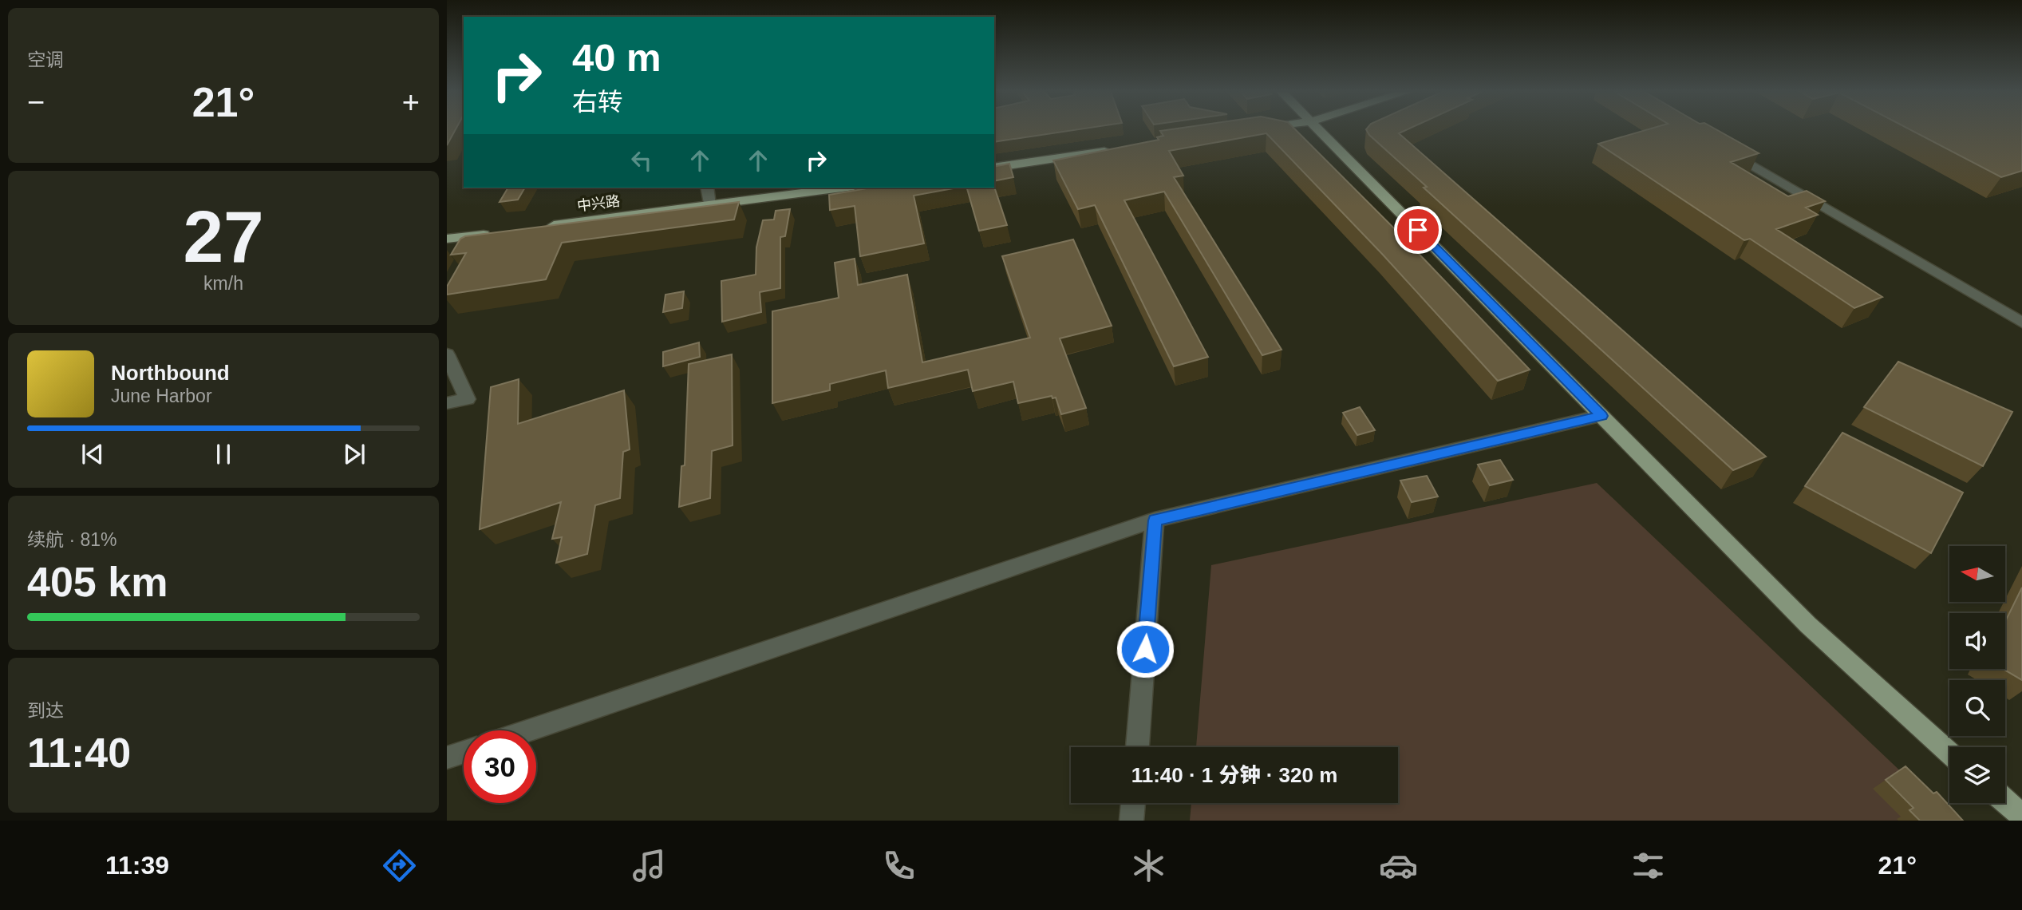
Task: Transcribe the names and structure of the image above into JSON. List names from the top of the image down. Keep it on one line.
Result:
{"streets":{"main road":["中兴路"]},"north":"left","page":{"tile":["空调",["27","km/h"],["续航 · 81%","405 km"],["到达","11:40"]],"turn":["40 m","右转"],"heat":["−","21°","+"],"song":["Northbound","June Harbor"],"limit":"30","trip":"11:40 · 1 分钟 · 320 m","tabs":["11:39","21°"]}}
